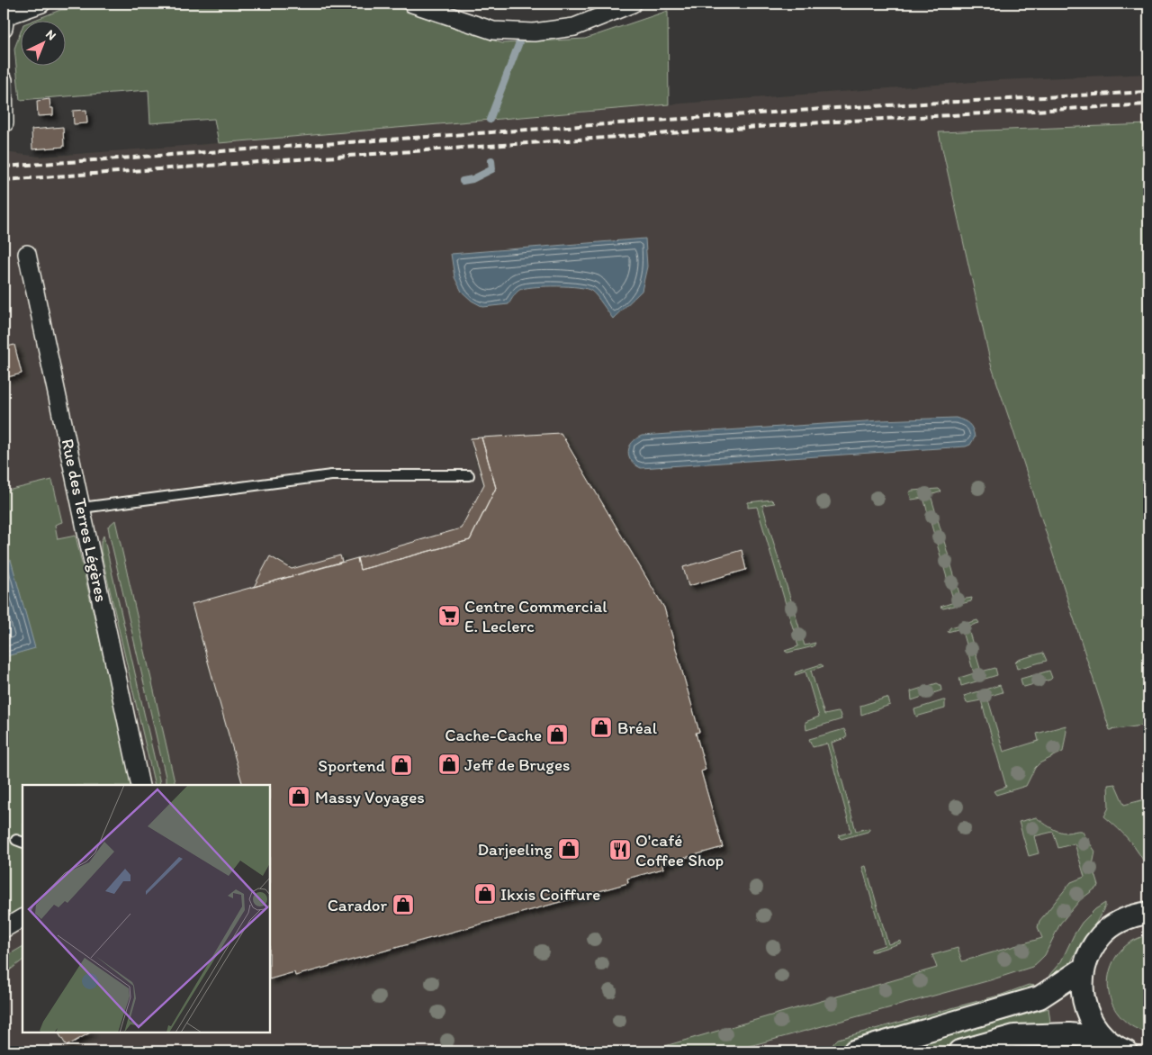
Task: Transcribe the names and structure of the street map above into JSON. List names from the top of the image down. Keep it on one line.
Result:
{"streets":{"street":["Rue des Terres Légères"]},"places":{"supermarket":["Centre Commercial E. Leclerc"],"shop":["Bréal","Cache-Cache","Jeff de Bruges","Sportend","Massy Voyages","Darjeeling","Ikxis Coiffure","Carador"],"restaurant":["O'café Coffee Shop"]},"north":"top right"}
